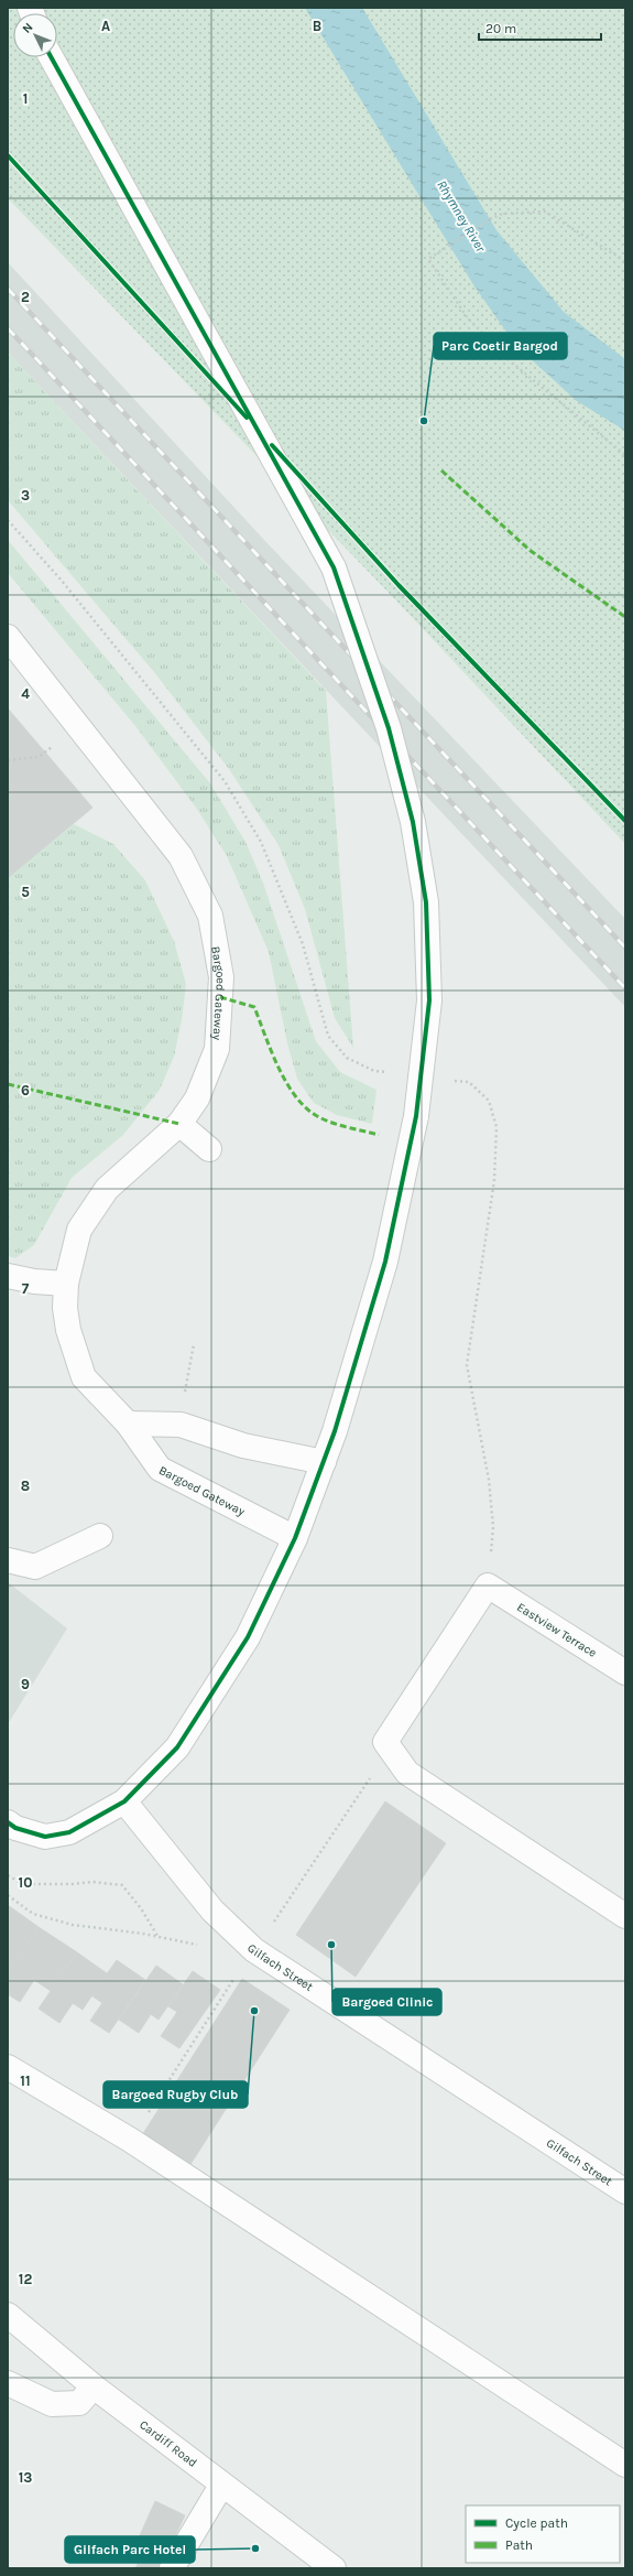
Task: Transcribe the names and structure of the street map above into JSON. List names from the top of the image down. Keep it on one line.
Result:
{"streets":{"street":["Bargoed Gateway","Eastview Terrace","Gilfach Street","Cardiff Road"]},"water":["Rhymney River"],"places":["Parc Coetir Bargod","Bargoed Clinic","Bargoed Rugby Club","Gilfach Parc Hotel"],"legend":["Cycle path","Path"],"scale_bar":"20 m","north":"top left","grid":{"columns":["A","B"],"rows":["1","2","3","4","5","6","7","8","9","10","11","12","13"]}}
